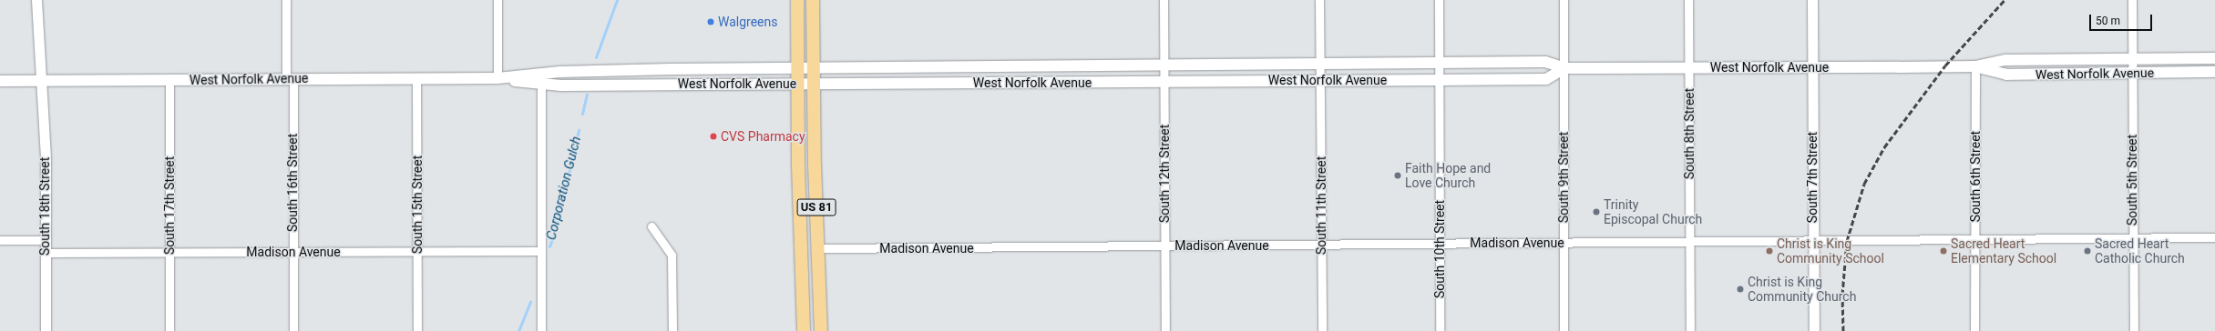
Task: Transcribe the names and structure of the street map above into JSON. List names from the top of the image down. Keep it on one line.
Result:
{"streets":{"highway":["US 81"],"main road":["West Norfolk Avenue"],"street":["South 8th Street","South 12th Street","South 6th Street","South 9th Street","South 7th Street","South 5th Street","South 16th Street","South 15th Street","South 17th Street","South 11th Street","South 18th Street","Madison Avenue","South 10th Street"]},"crossings":[["West Norfolk Avenue","South 8th Street"],["West Norfolk Avenue","South 12th Street"],["West Norfolk Avenue","South 6th Street"],["West Norfolk Avenue","South 9th Street"],["West Norfolk Avenue","South 7th Street"],["West Norfolk Avenue","South 5th Street"],["West Norfolk Avenue","South 16th Street"],["West Norfolk Avenue","South 15th Street"],["West Norfolk Avenue","South 17th Street"],["West Norfolk Avenue","South 11th Street"],["West Norfolk Avenue","South 18th Street"],["West Norfolk Avenue","US 81"],["West Norfolk Avenue","South 10th Street"],["South 8th Street","Madison Avenue"],["South 12th Street","Madison Avenue"],["South 6th Street","Madison Avenue"],["South 9th Street","Madison Avenue"],["South 7th Street","Madison Avenue"],["South 5th Street","Madison Avenue"],["South 16th Street","Madison Avenue"],["South 15th Street","Madison Avenue"],["South 17th Street","Madison Avenue"],["South 11th Street","Madison Avenue"],["South 18th Street","Madison Avenue"],["US 81","Madison Avenue"],["Madison Avenue","South 10th Street"]],"water":["Corporation Gulch"],"places":["Walgreens","CVS Pharmacy","Faith Hope and Love Church","Trinity Episcopal Church","Christ is King Community School","Sacred Heart Elementary School","Sacred Heart Catholic Church","Christ is King Community Church"],"scale_bar":"50 m"}
